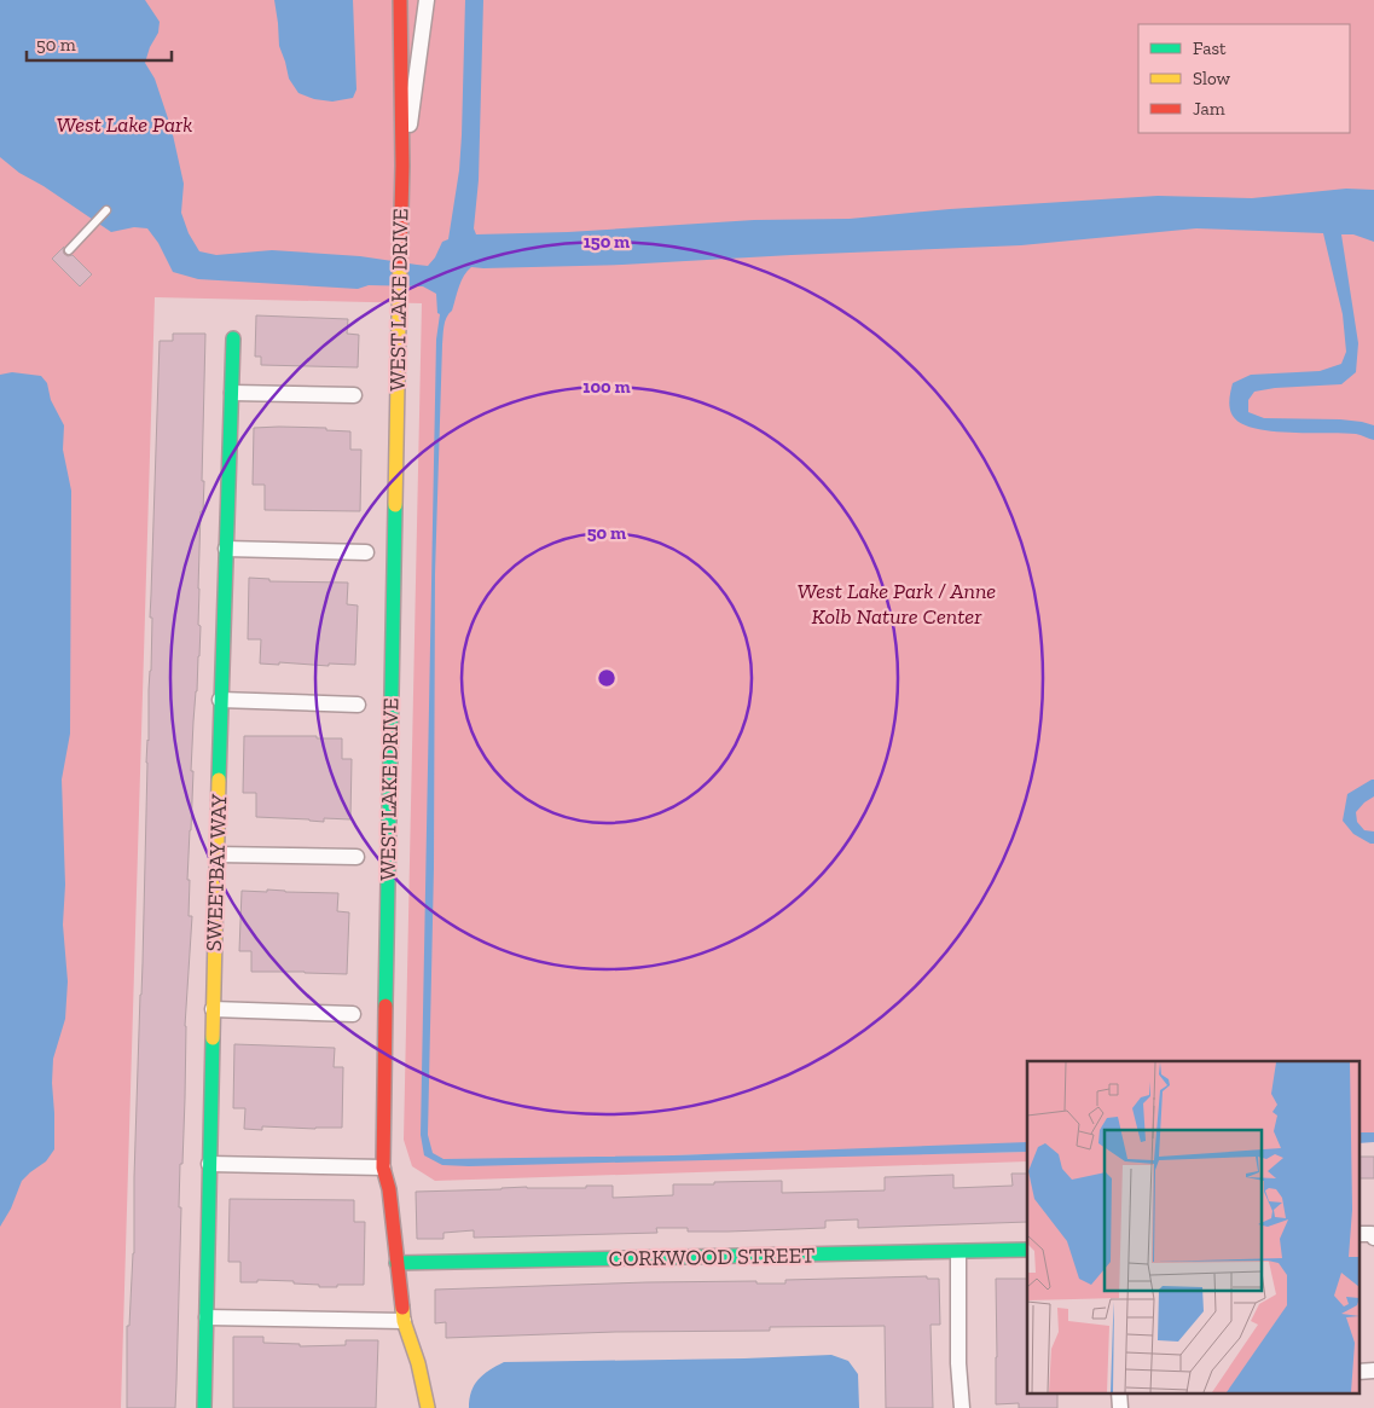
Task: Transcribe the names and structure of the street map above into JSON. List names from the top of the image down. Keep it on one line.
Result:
{"streets":{"street":["WEST LAKE DRIVE","SWEETBAY WAY","CORKWOOD STREET"]},"crossings":[["WEST LAKE DRIVE","CORKWOOD STREET"]],"parks":["West Lake Park","West Lake Park / Anne Kolb Nature Center"],"legend":["Fast","Slow","Jam"],"scale_bar":"50 m","rings":["150 m","100 m","50 m"]}
